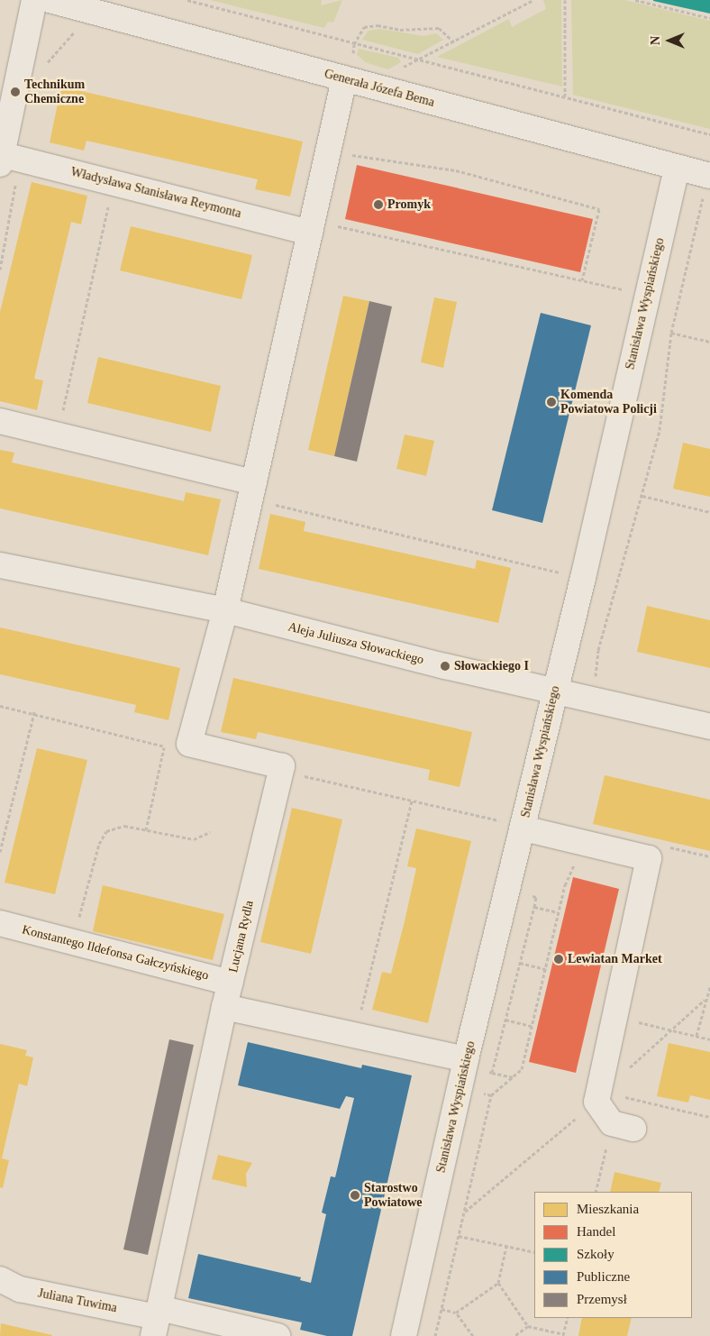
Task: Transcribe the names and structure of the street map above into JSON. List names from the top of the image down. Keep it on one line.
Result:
{"streets":{"street":["Generała Józefa Bema","Władysława Stanisława Reymonta","Stanisława Wyspiańskiego","Aleja Juliusza Słowackiego","Lucjana Rydla","Konstantego Ildefonsa Gałczyńskiego","Juliana Tuwima"]},"crossings":[["Generała Józefa Bema","Stanisława Wyspiańskiego"],["Stanisława Wyspiańskiego","Aleja Juliusza Słowackiego"],["Lucjana Rydla","Konstantego Ildefonsa Gałczyńskiego"],["Lucjana Rydla","Juliana Tuwima"]],"places":["Technikum Chemiczne","Promyk","Komenda Powiatowa Policji","Słowackiego I","Lewiatan Market","Starostwo Powiatowe"],"legend":["Mieszkania","Handel","Szkoły","Publiczne","Przemysł"],"north":"left"}
